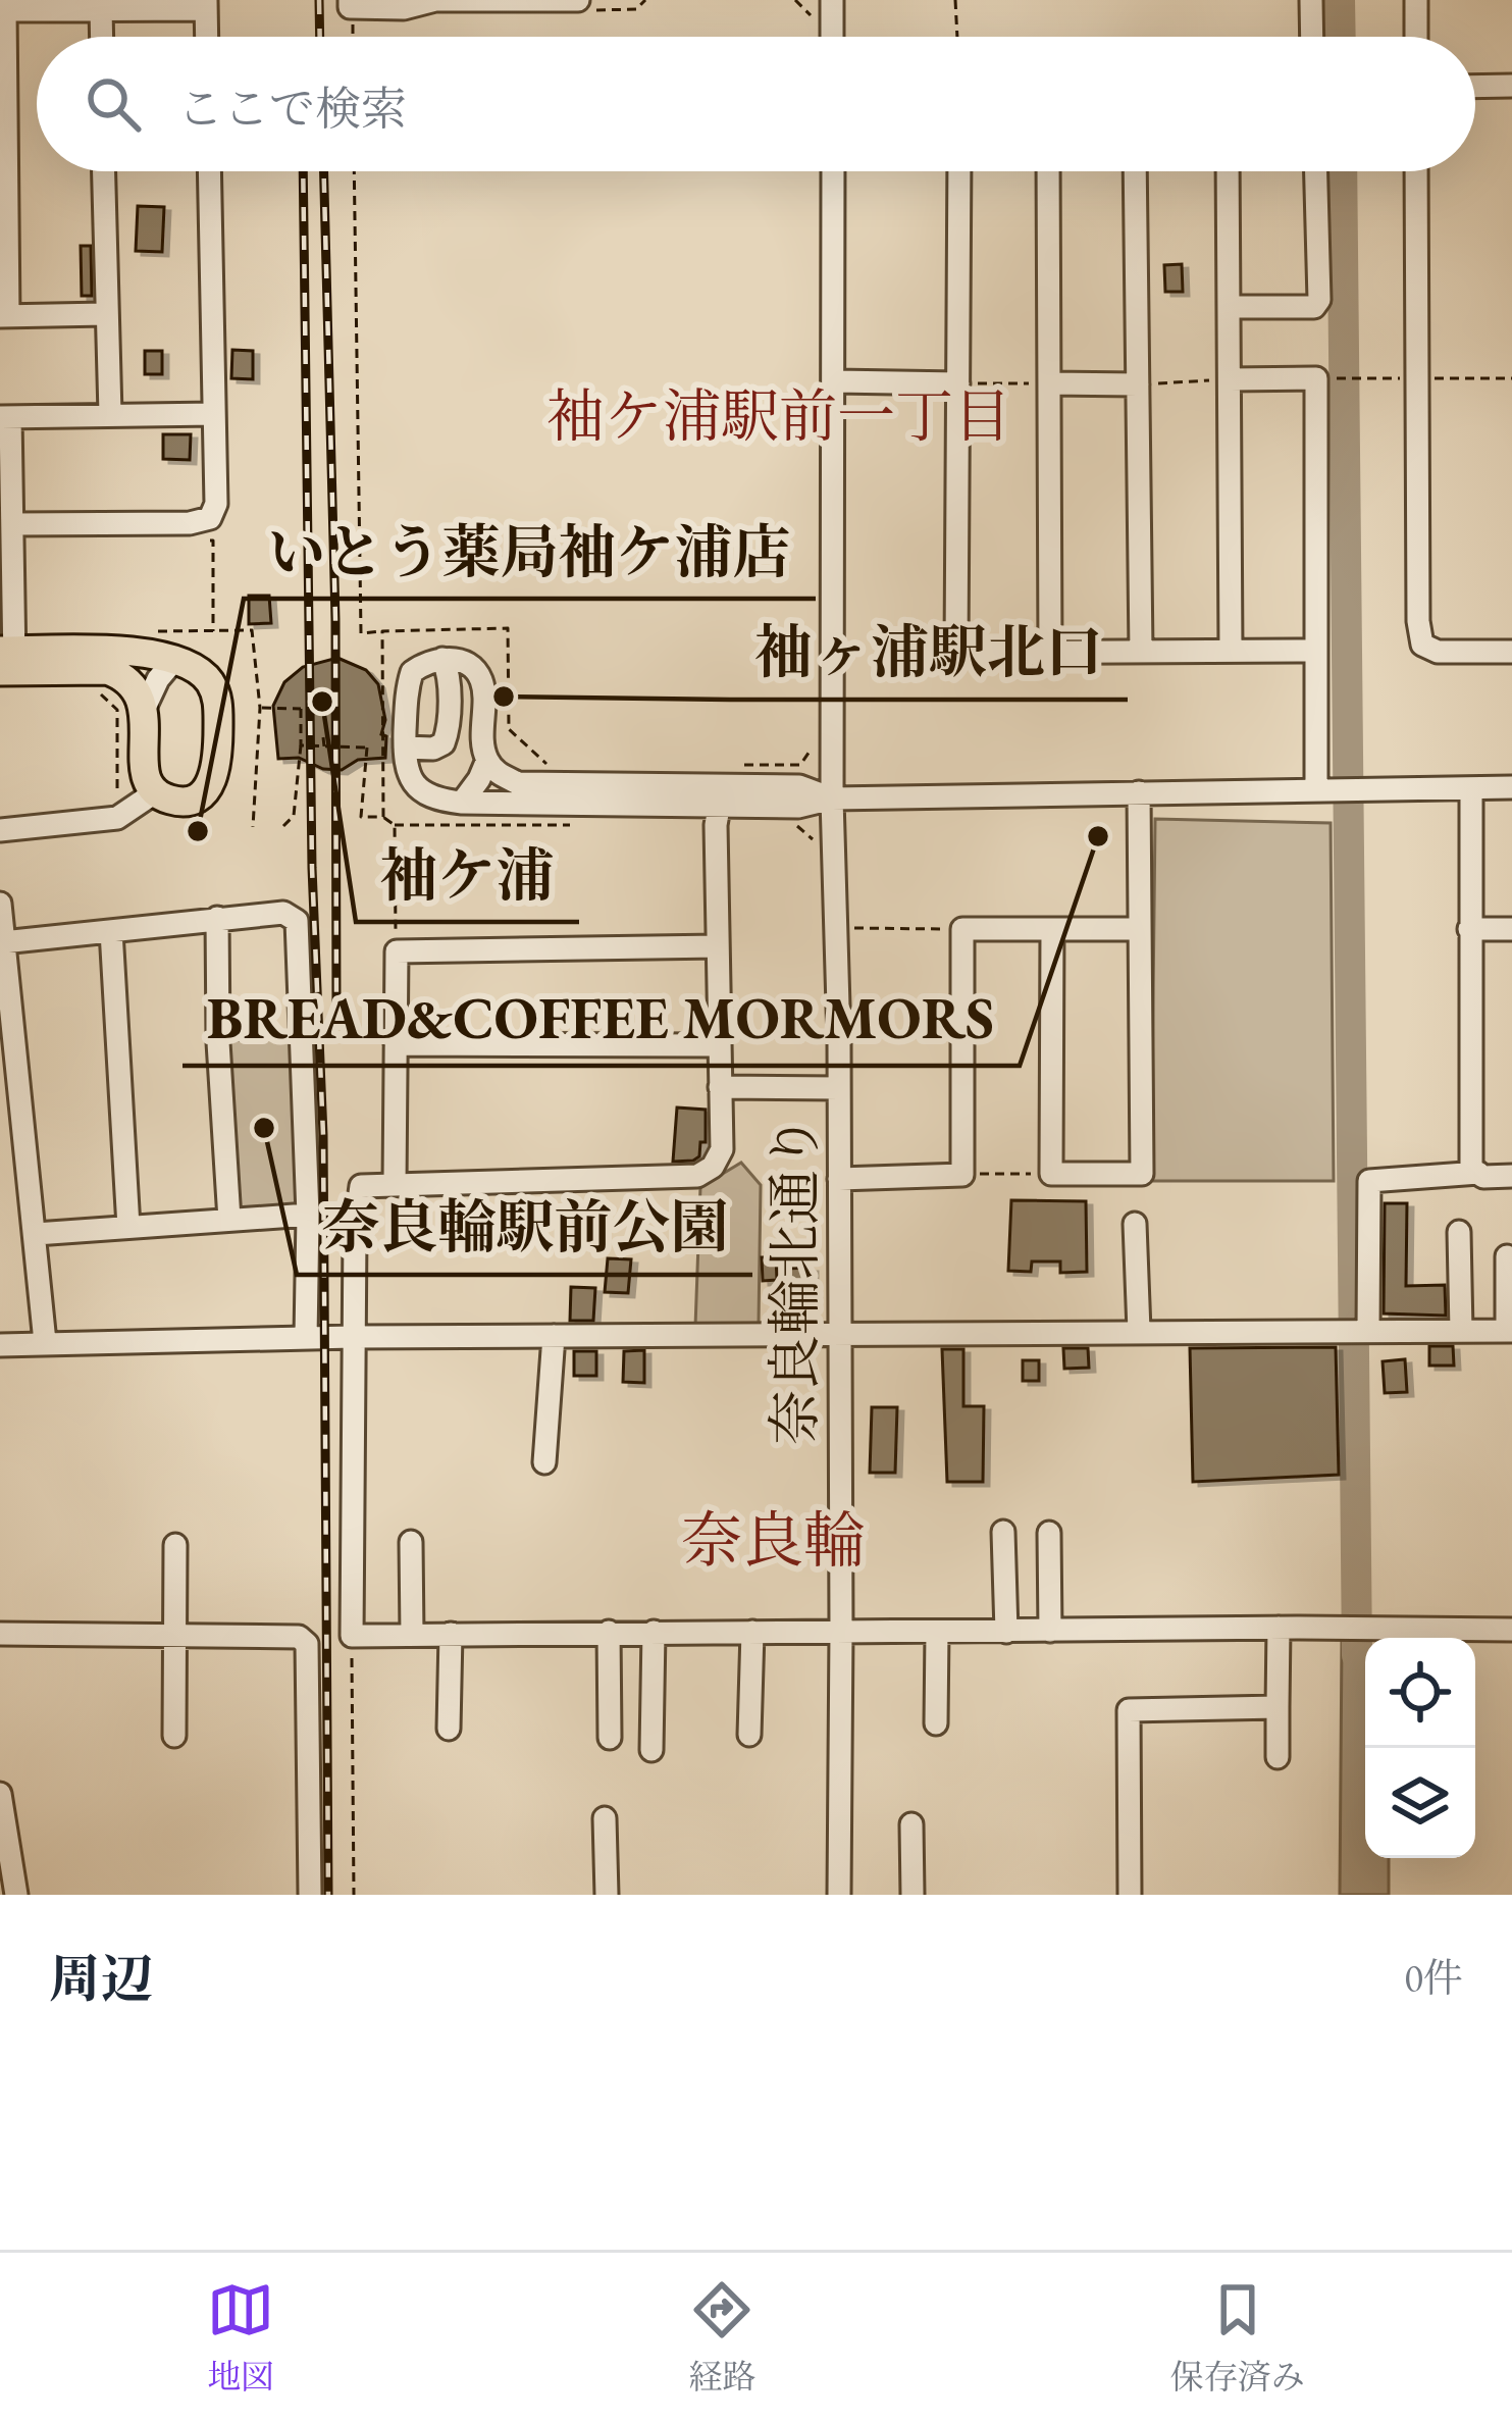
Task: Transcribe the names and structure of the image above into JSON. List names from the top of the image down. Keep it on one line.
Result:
{"streets":{"street":["奈良輪北通り"]},"districts":["袖ケ浦駅前一丁目","奈良輪"],"places":["袖ヶ浦駅北口","袖ケ浦","いとう薬局袖ケ浦店","BREAD&COFFEE MORMORS","奈良輪駅前公園"],"page":{"search":"ここで検索","heading":["周辺","0件"],"nav":["地図","経路","保存済み"]}}
